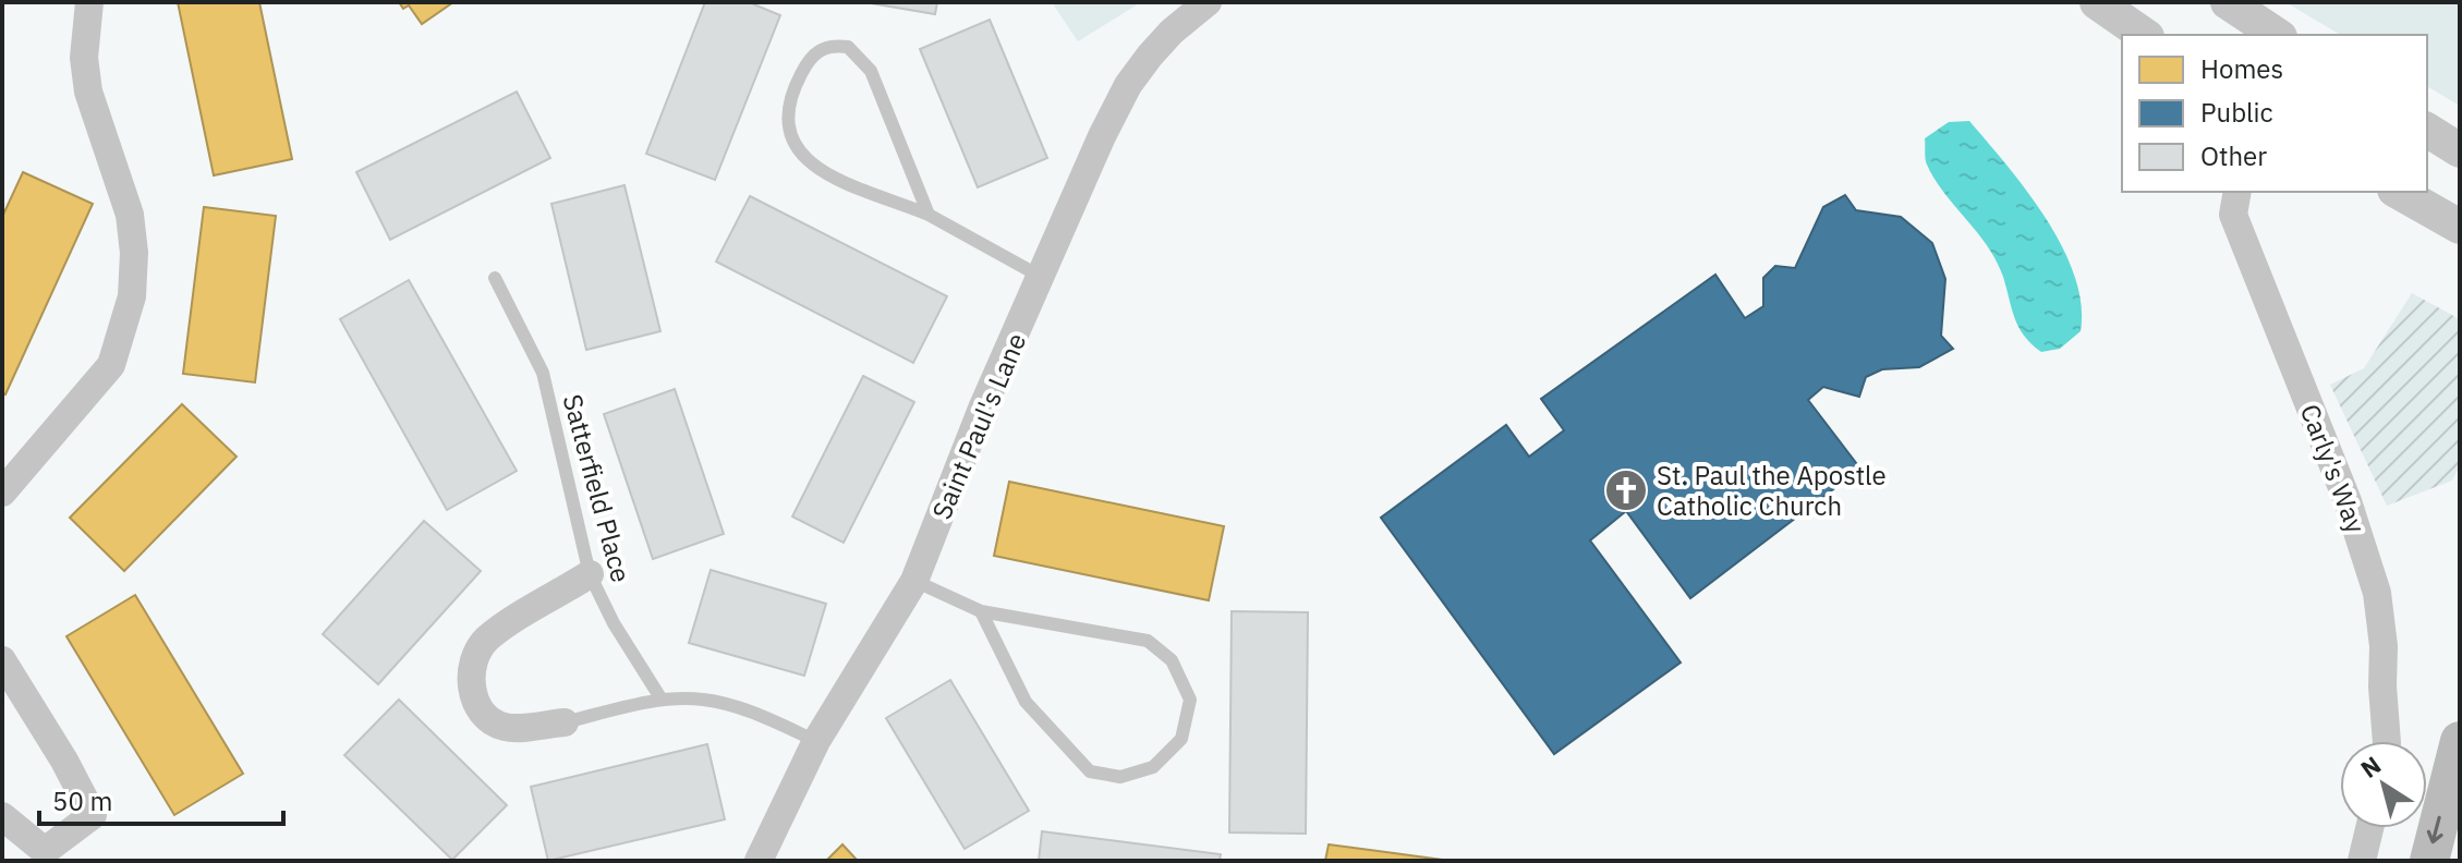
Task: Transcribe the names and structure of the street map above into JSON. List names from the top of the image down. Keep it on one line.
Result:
{"streets":{"street":["Saint Paul's Lane","Carly's Way"],"lane":["Satterfield Place"]},"places":{"church":["St. Paul the Apostle Catholic Church"]},"legend":["Homes","Public","Other"],"scale_bar":"50 m","north":"top left"}
